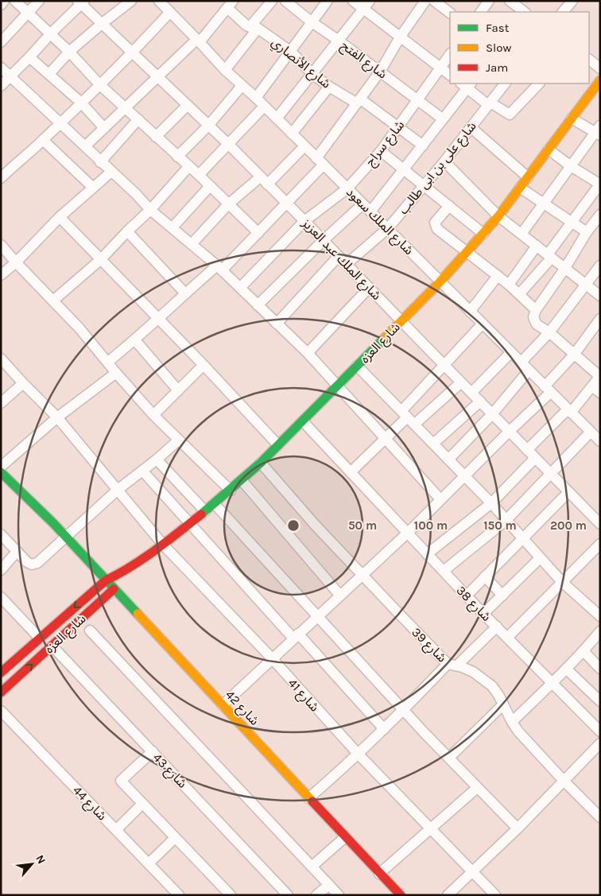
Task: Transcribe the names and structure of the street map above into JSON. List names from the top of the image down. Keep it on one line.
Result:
{"streets":{"street":["شارع الفتح","شارع الأنصاري","شارع سراج","شارع على بن ابى طالب","شارع الملك سعود","شارع الملك عبد العزيز","شارع العزه","شارع 38","شارع 39","شارع 41","شارع 42","شارع 43","شارع 44"]},"crossings":[["شارع الفتح","شارع سراج"],["شارع الأنصاري","شارع سراج"],["شارع سراج","شارع الملك سعود"],["شارع سراج","شارع الملك عبد العزيز"],["شارع على بن ابى طالب","شارع الملك سعود"],["شارع على بن ابى طالب","شارع الملك عبد العزيز"],["شارع الملك سعود","شارع العزه"],["شارع الملك عبد العزيز","شارع العزه"],["شارع العزه","شارع 38"],["شارع العزه","شارع 39"],["شارع العزه","شارع 41"],["شارع العزه","شارع 42"],["شارع العزه","شارع 43"]],"legend":["Fast","Slow","Jam"],"north":"top right","rings":["50 m","100 m","150 m","200 m"]}
